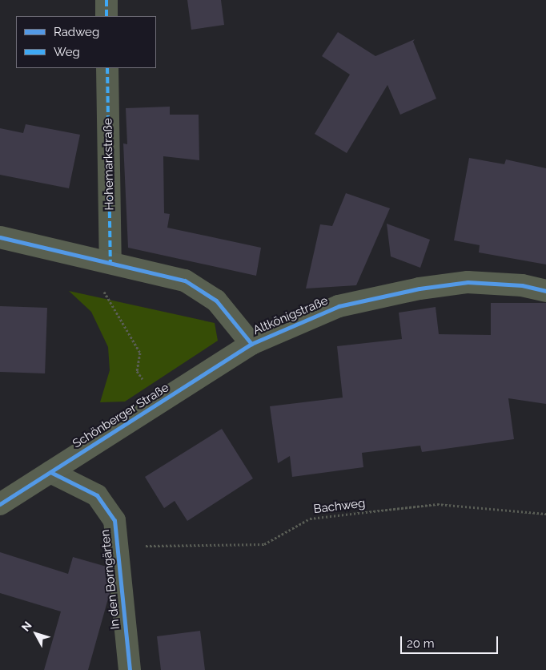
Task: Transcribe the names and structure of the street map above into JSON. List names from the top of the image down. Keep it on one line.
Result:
{"streets":{"street":["Hohemarkstraße","Altkönigstraße","Schönberger Straße","In den Borngärten"],"path":["Bachweg"]},"crossings":[["Hohemarkstraße","Altkönigstraße"],["Altkönigstraße","Schönberger Straße"],["Schönberger Straße","In den Borngärten"],["Bachweg","In den Borngärten"]],"legend":["Radweg","Weg"],"scale_bar":"20 m","north":"top left"}
